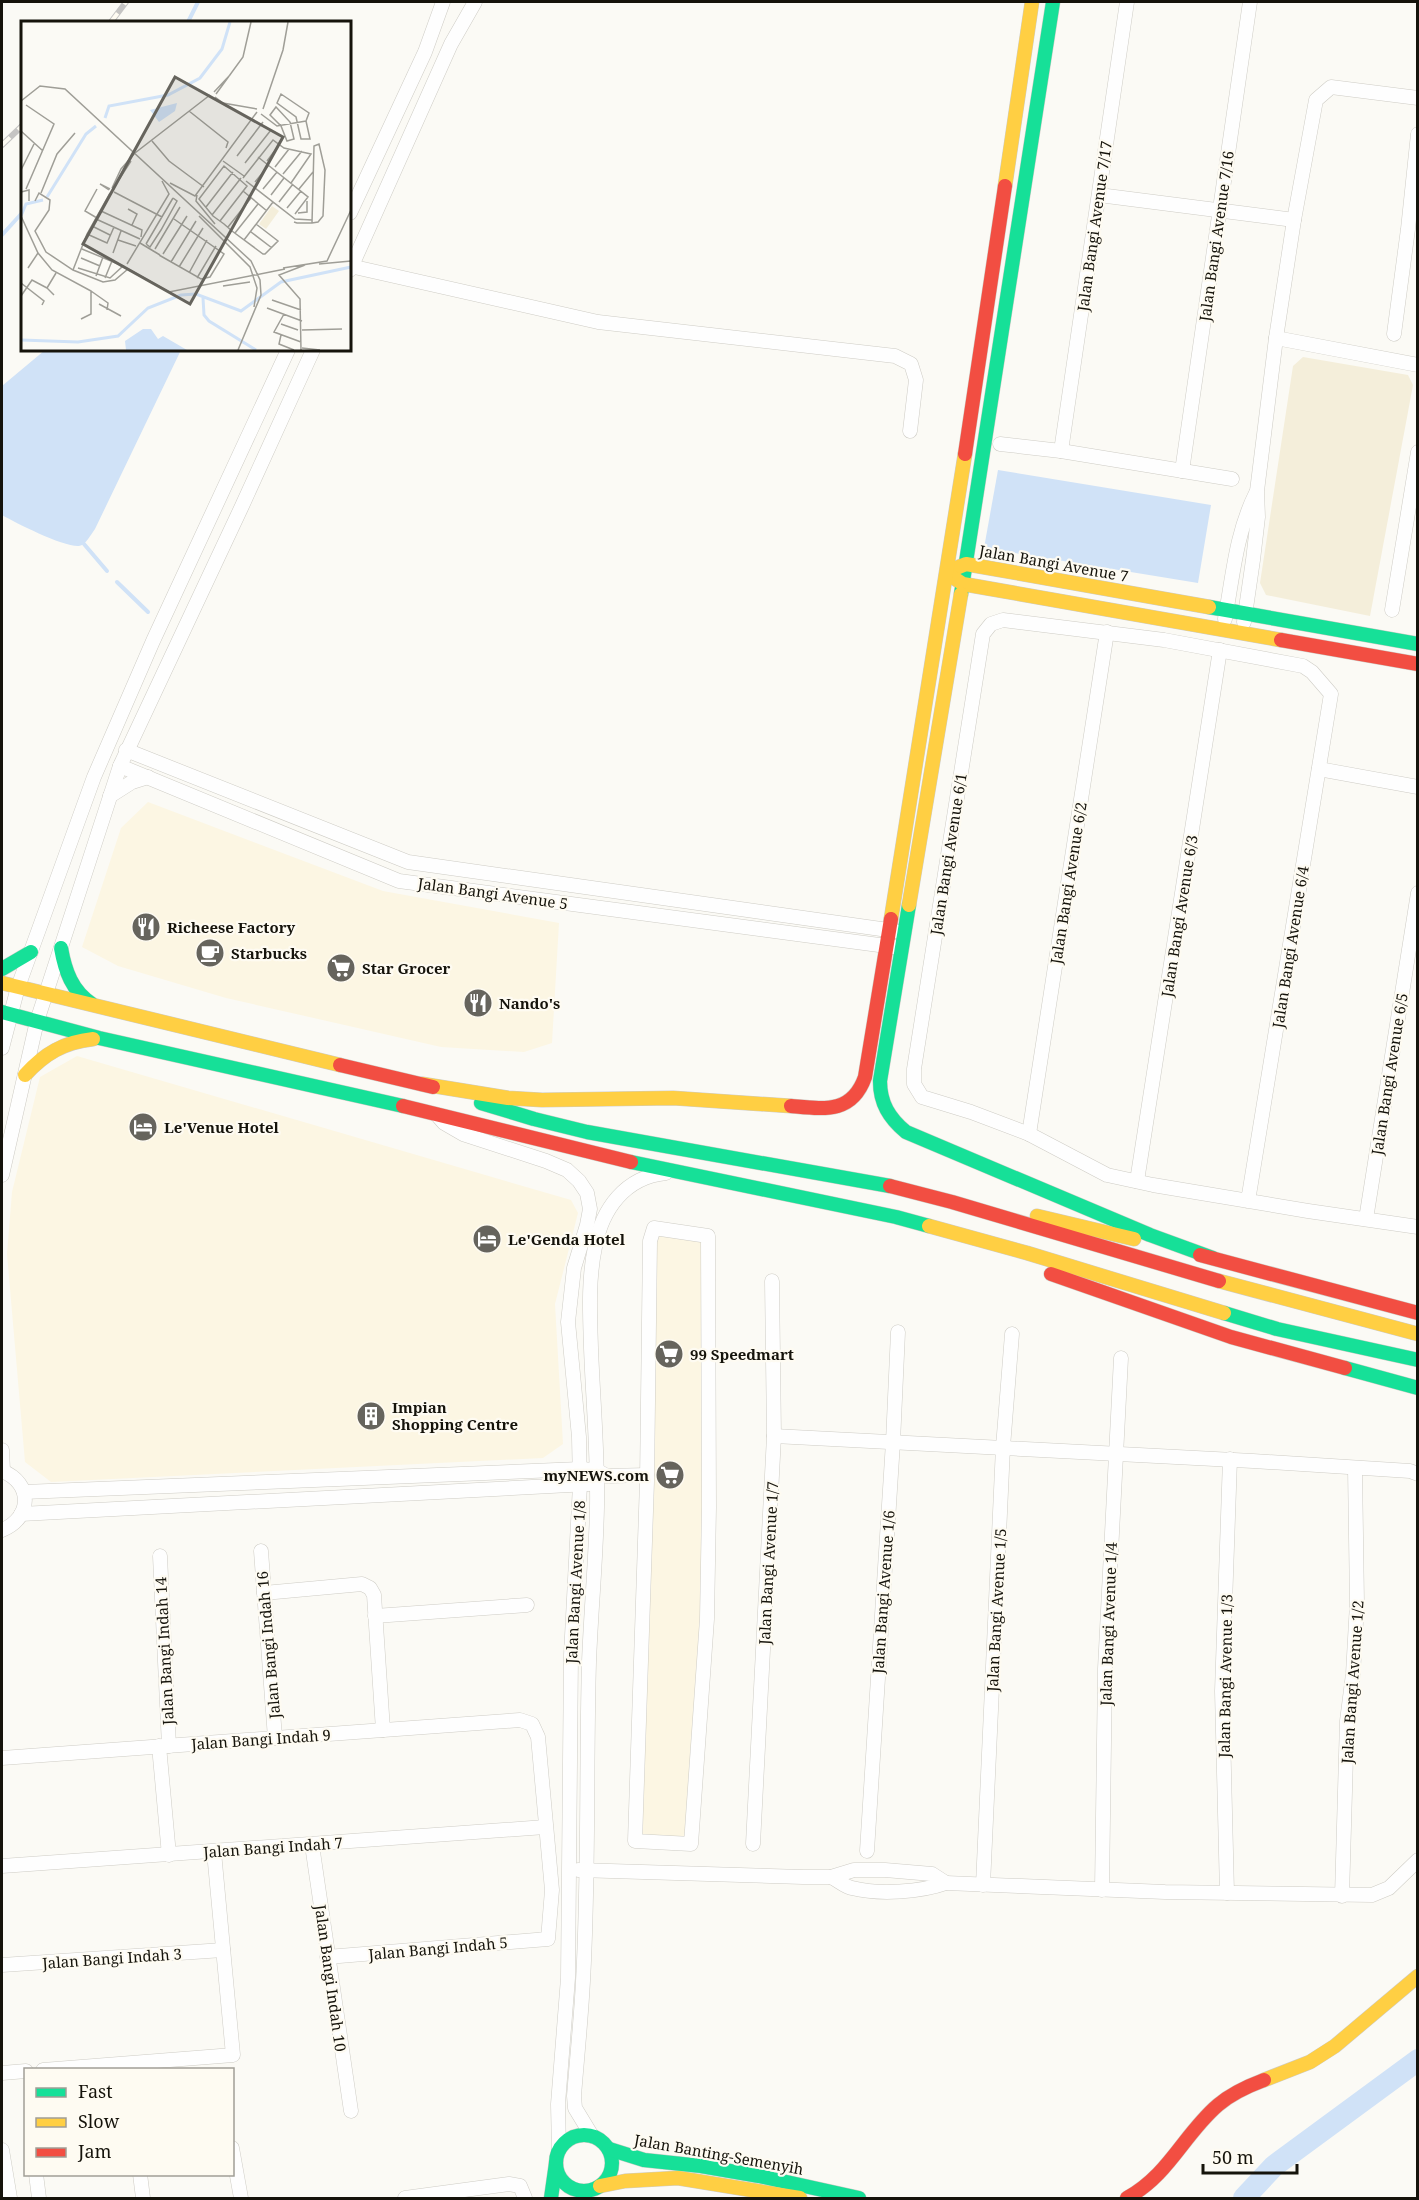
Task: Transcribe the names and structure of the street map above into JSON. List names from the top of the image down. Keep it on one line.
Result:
{"streets":{"main road":["Jalan Bangi Avenue 7","Jalan Banting-Semenyih"],"street":["Jalan Bangi Avenue 7/17","Jalan Bangi Avenue 7/16","Jalan Bangi Avenue 6/1","Jalan Bangi Avenue 6/2","Jalan Bangi Avenue 5","Jalan Bangi Avenue 6/3","Jalan Bangi Avenue 6/4","Jalan Bangi Avenue 6/5","Jalan Bangi Avenue 1/7","Jalan Bangi Avenue 1/8","Jalan Bangi Avenue 1/6","Jalan Bangi Avenue 1/5","Jalan Bangi Avenue 1/4","Jalan Bangi Indah 16","Jalan Bangi Indah 14","Jalan Bangi Avenue 1/3","Jalan Bangi Avenue 1/2","Jalan Bangi Indah 9","Jalan Bangi Indah 7","Jalan Bangi Indah 5","Jalan Bangi Indah 3","Jalan Bangi Indah 10"]},"crossings":[["Jalan Bangi Avenue 6/1","Jalan Bangi Avenue 6/2"],["Jalan Bangi Avenue 6/3","Jalan Bangi Avenue 6/4"],["Jalan Bangi Avenue 1/8","Jalan Banting-Semenyih"],["Jalan Bangi Indah 16","Jalan Bangi Indah 9"],["Jalan Bangi Indah 14","Jalan Bangi Indah 9"],["Jalan Bangi Indah 14","Jalan Bangi Indah 7"],["Jalan Bangi Indah 9","Jalan Bangi Indah 7"],["Jalan Bangi Indah 9","Jalan Bangi Indah 5"],["Jalan Bangi Indah 7","Jalan Bangi Indah 5"],["Jalan Bangi Indah 7","Jalan Bangi Indah 10"],["Jalan Bangi Indah 5","Jalan Bangi Indah 10"]],"places":{"restaurant":["Richeese Factory","Nando's"],"cafe":["Starbucks"],"supermarket":["Star Grocer","99 Speedmart","myNEWS.com"],"hotel":["Le'Venue Hotel","Le'Genda Hotel"],"building":["Impian Shopping Centre"]},"legend":["Fast","Slow","Jam"],"scale_bar":"50 m"}
